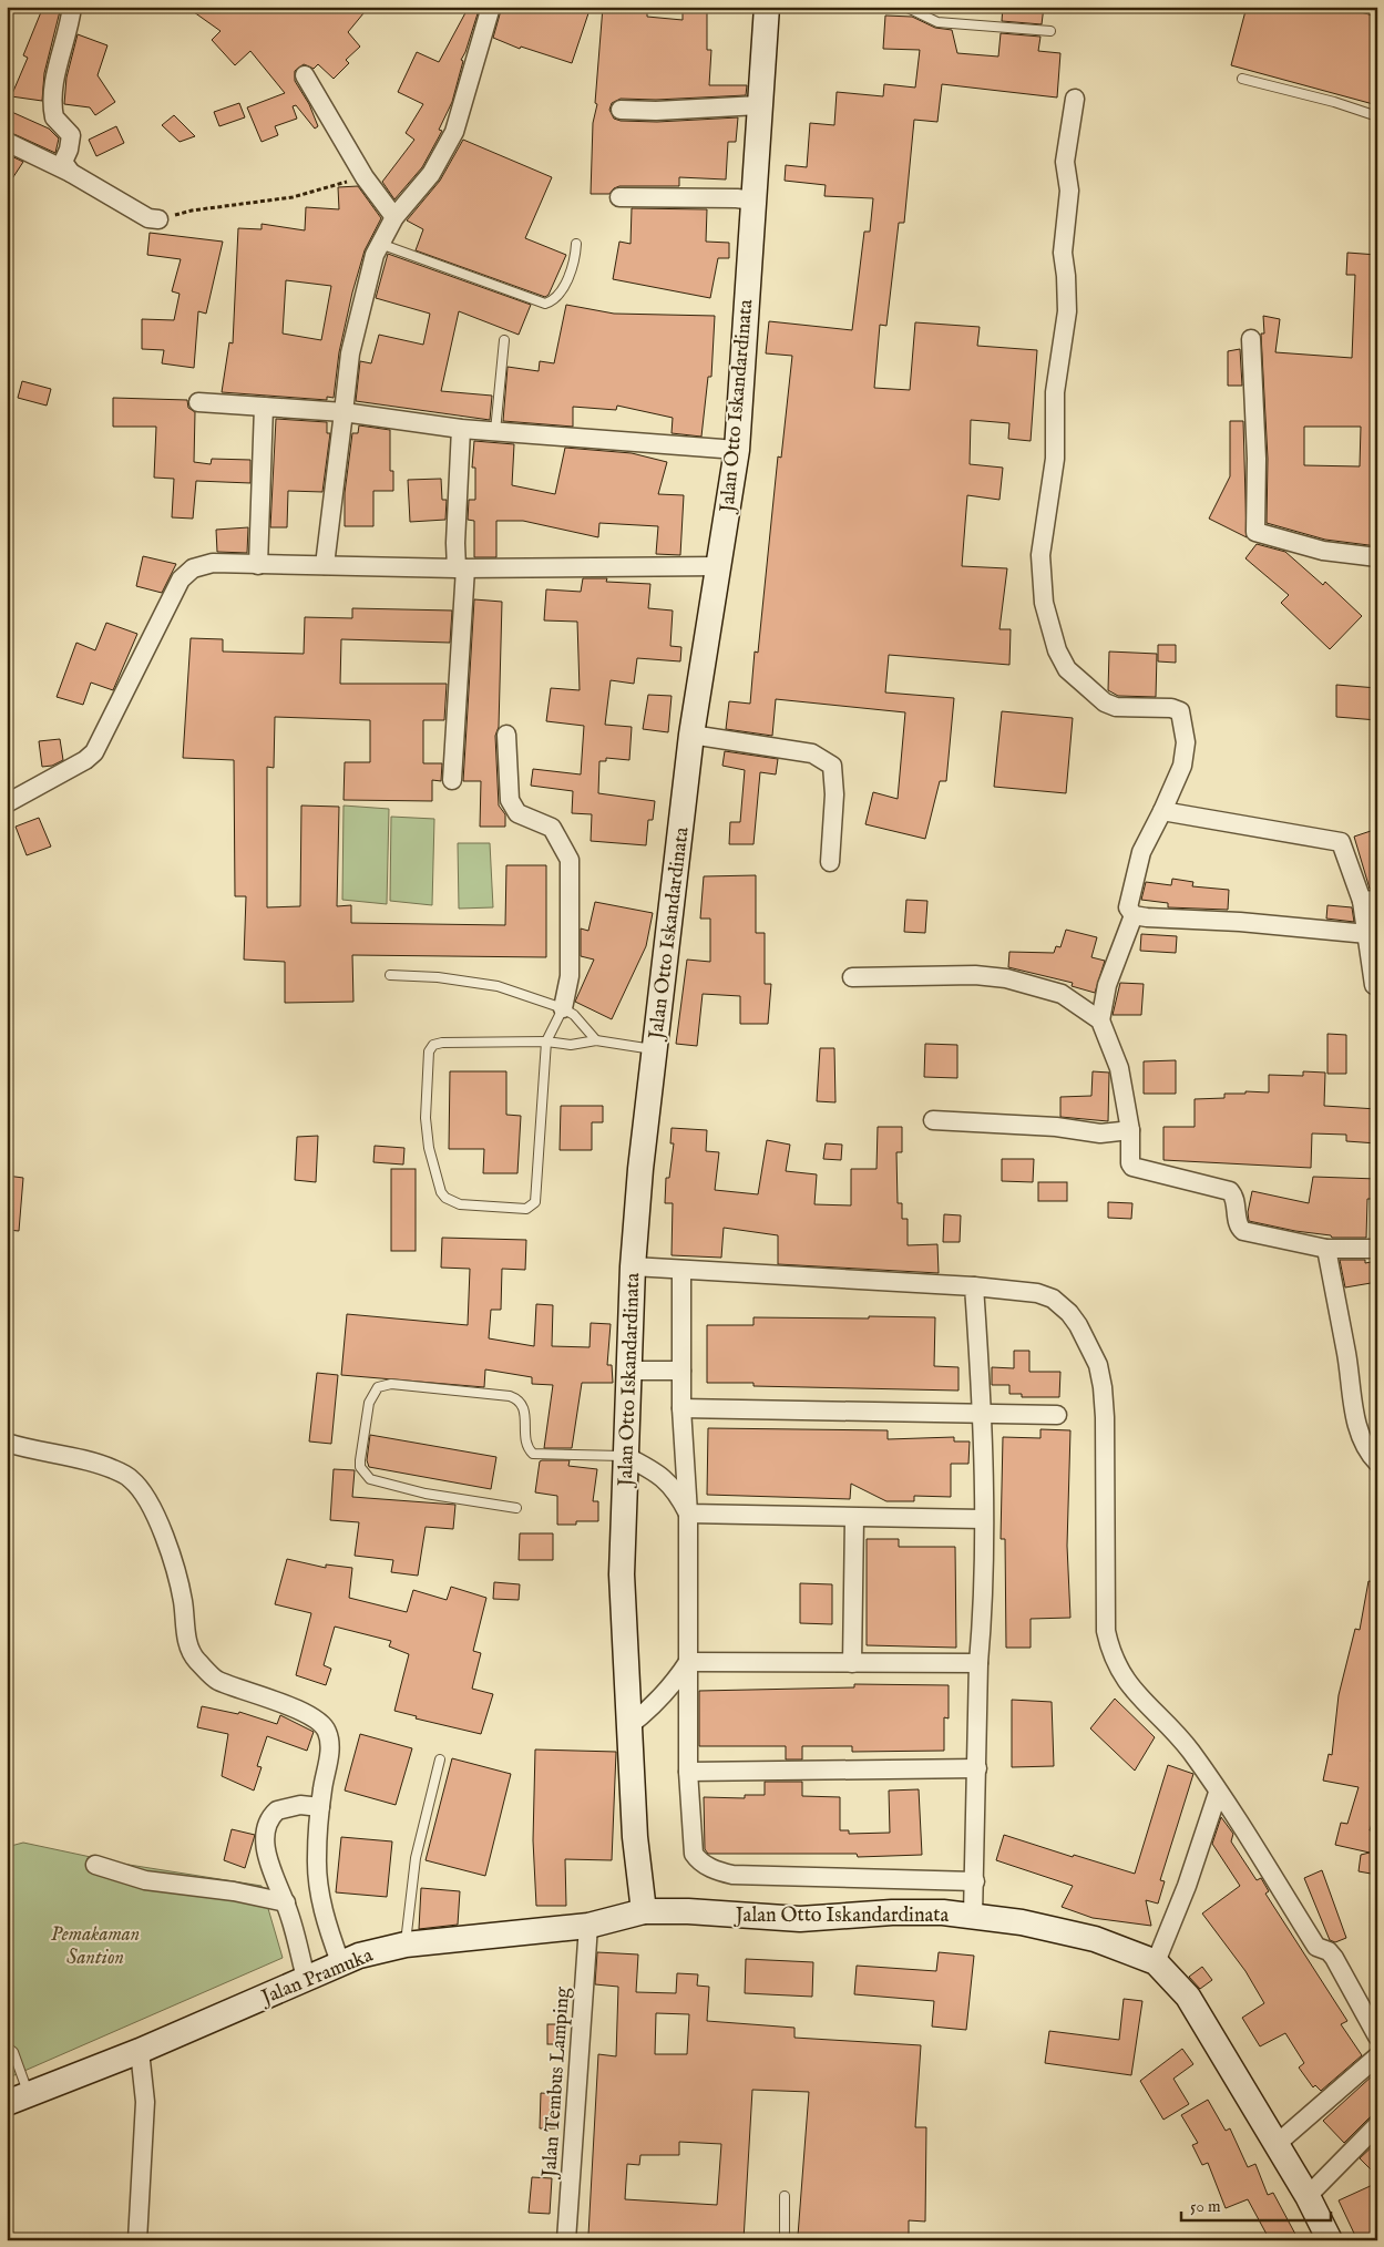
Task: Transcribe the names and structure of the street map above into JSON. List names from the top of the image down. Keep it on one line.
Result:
{"streets":{"main road":["Jalan Otto Iskandardinata","Jalan Pramuka"],"street":["Jalan Tembus Lamping"]},"crossings":[["Jalan Otto Iskandardinata","Jalan Pramuka"],["Jalan Pramuka","Jalan Tembus Lamping"]],"parks":["Pemakaman Santion"],"scale_bar":"50 m"}
